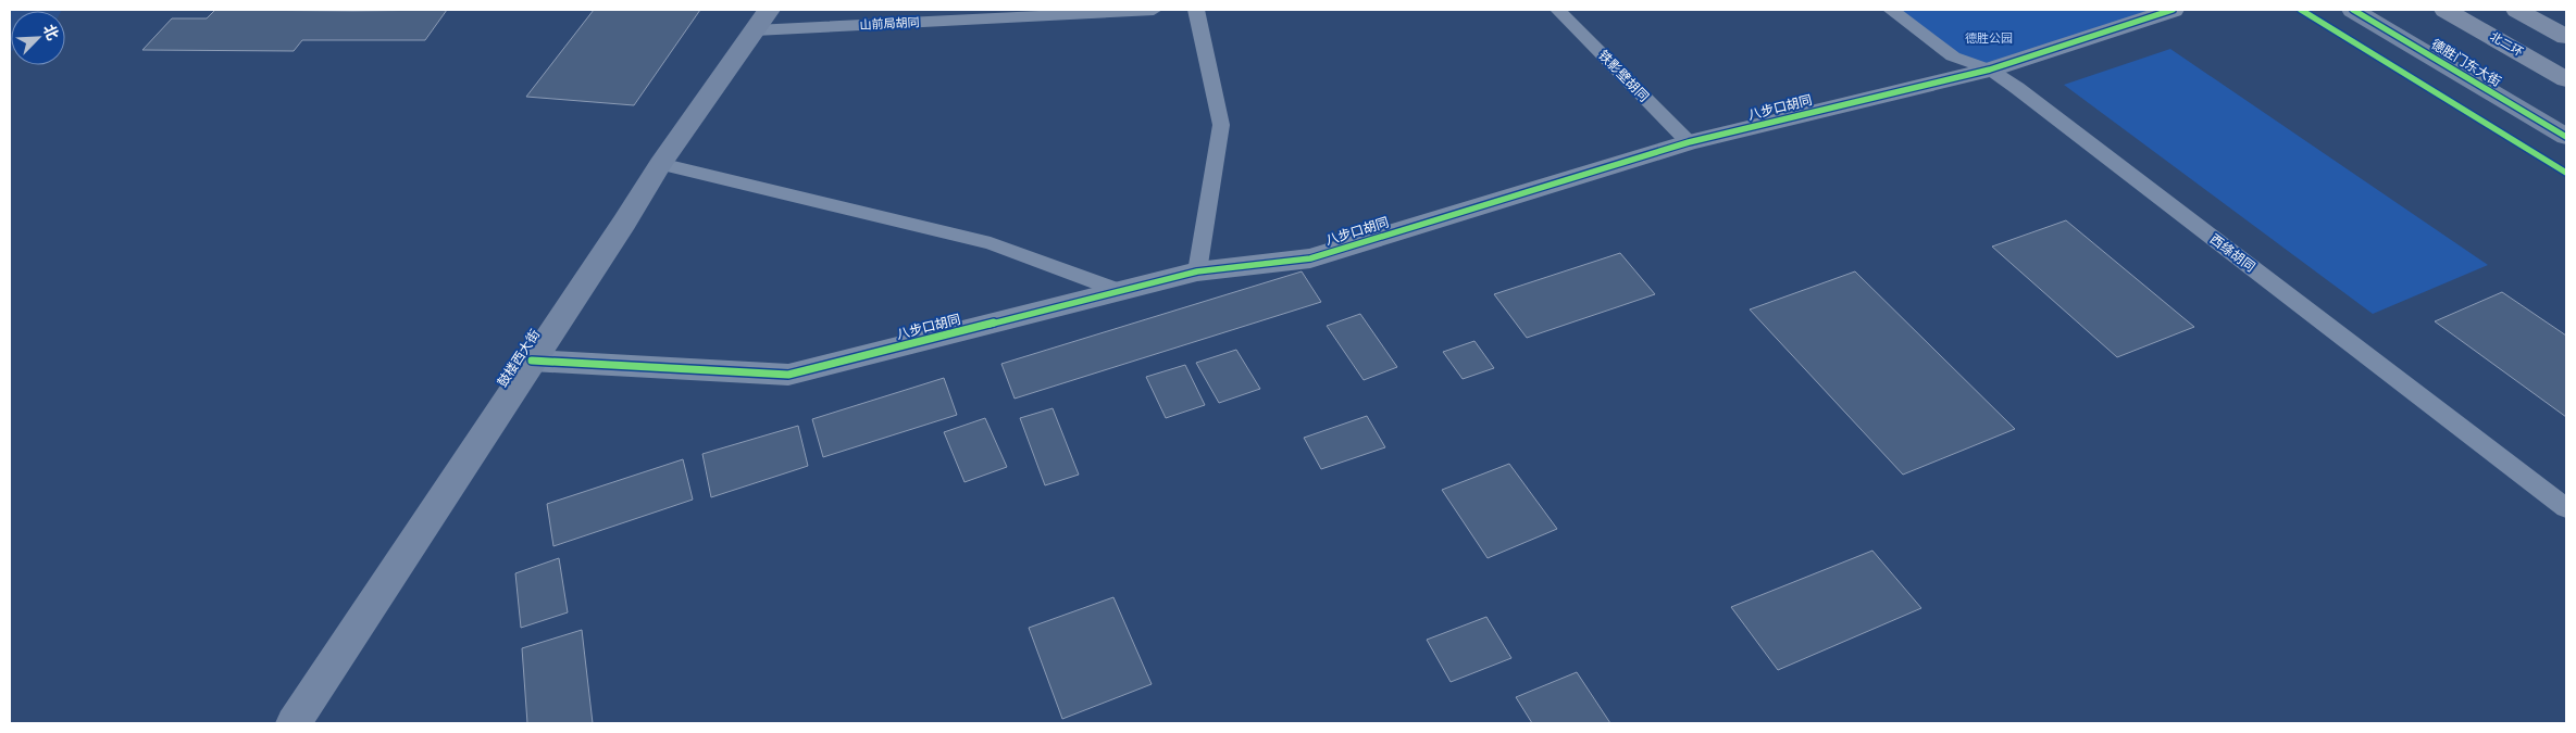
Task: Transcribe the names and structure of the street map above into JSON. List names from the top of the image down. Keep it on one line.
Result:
{"streets":{"highway":["北二环"],"main road":["德胜门东大街","鼓楼西大街"],"street":["八步口胡同"],"lane":["山前局胡同","铁影壁胡同","西绦胡同"]},"crossings":[["山前局胡同","鼓楼西大街"],["铁影壁胡同","八步口胡同"],["八步口胡同","西绦胡同"],["八步口胡同","鼓楼西大街"]],"parks":["德胜公园"],"north":"top right"}
